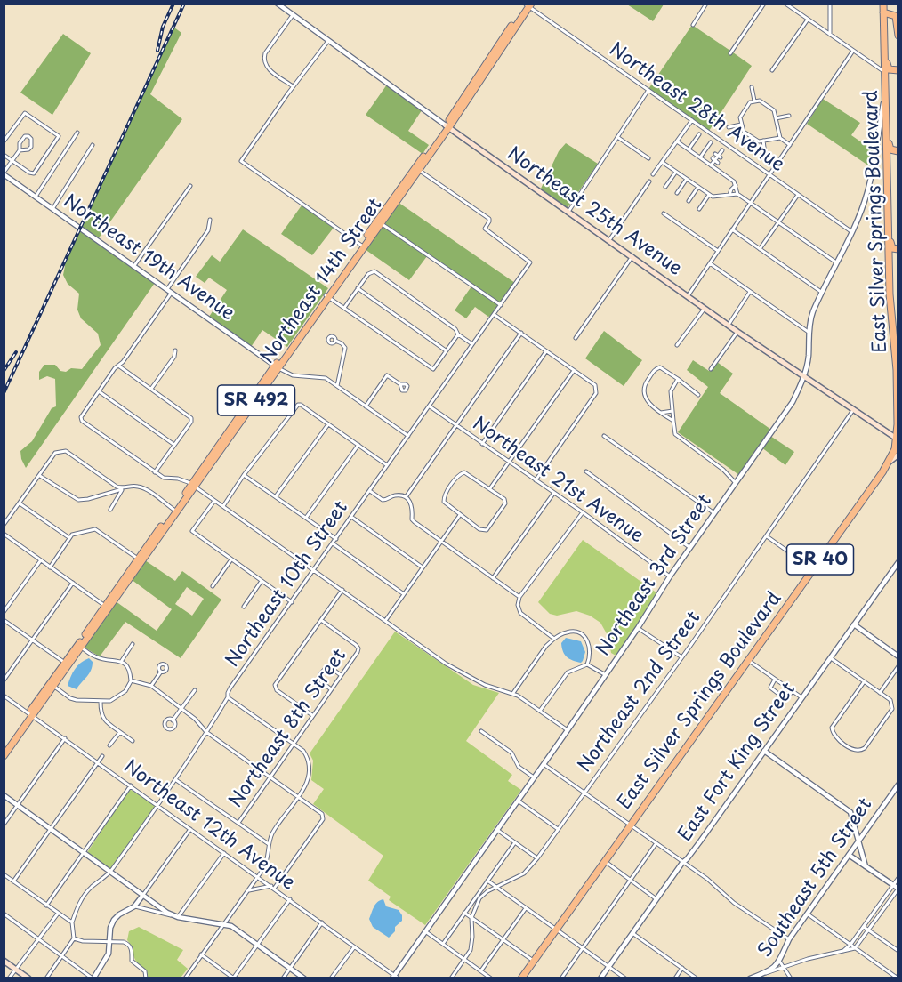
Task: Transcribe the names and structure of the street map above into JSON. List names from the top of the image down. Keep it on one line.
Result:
{"streets":{"main road":["Northeast 25th Avenue","East Silver Springs Boulevard","Northeast 14th Street","SR 492","SR 40"],"street":["Northeast 28th Avenue","Northeast 19th Avenue","Northeast 21st Avenue","Northeast 3rd Street","Northeast 10th Street","Northeast 2nd Street","Northeast 8th Street","East Fort King Street","Northeast 12th Avenue","Southeast 5th Street"]},"crossings":[["Northeast 28th Avenue","Northeast 14th Street"],["Northeast 28th Avenue","Northeast 3rd Street"],["Northeast 25th Avenue","East Silver Springs Boulevard"],["Northeast 25th Avenue","Northeast 14th Street"],["Northeast 25th Avenue","Northeast 3rd Street"],["Northeast 25th Avenue","Northeast 2nd Street"],["East Silver Springs Boulevard","Northeast 3rd Street"],["Northeast 19th Avenue","Northeast 14th Street"],["Northeast 14th Street","Northeast 10th Street"],["Northeast 14th Street","Northeast 12th Avenue"],["Northeast 21st Avenue","Northeast 3rd Street"],["Northeast 21st Avenue","Northeast 10th Street"],["Northeast 3rd Street","Northeast 12th Avenue"],["Northeast 10th Street","Northeast 12th Avenue"]]}
